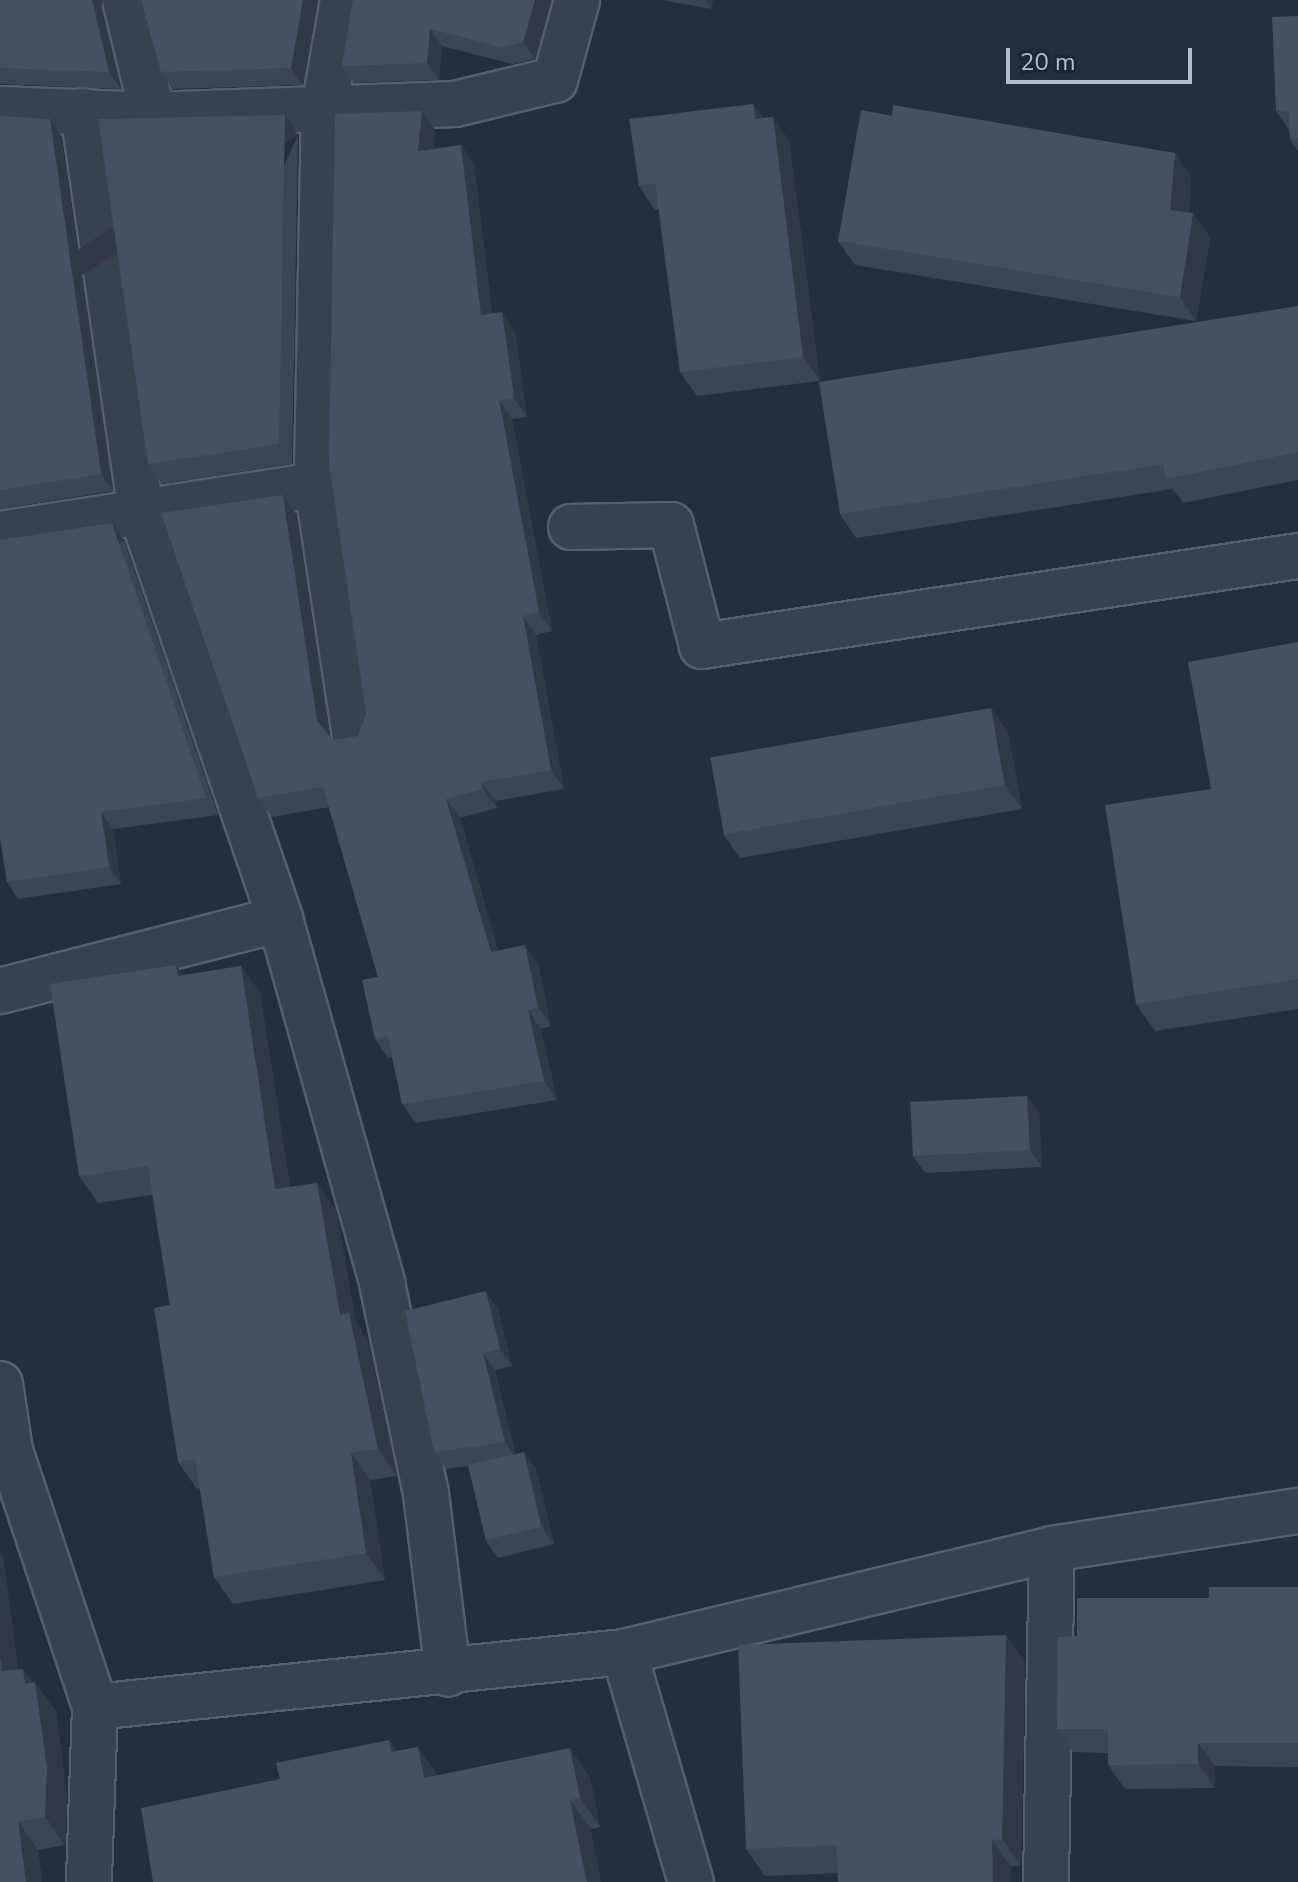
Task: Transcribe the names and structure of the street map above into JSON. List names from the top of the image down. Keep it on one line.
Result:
{"scale_bar":"20 m"}
